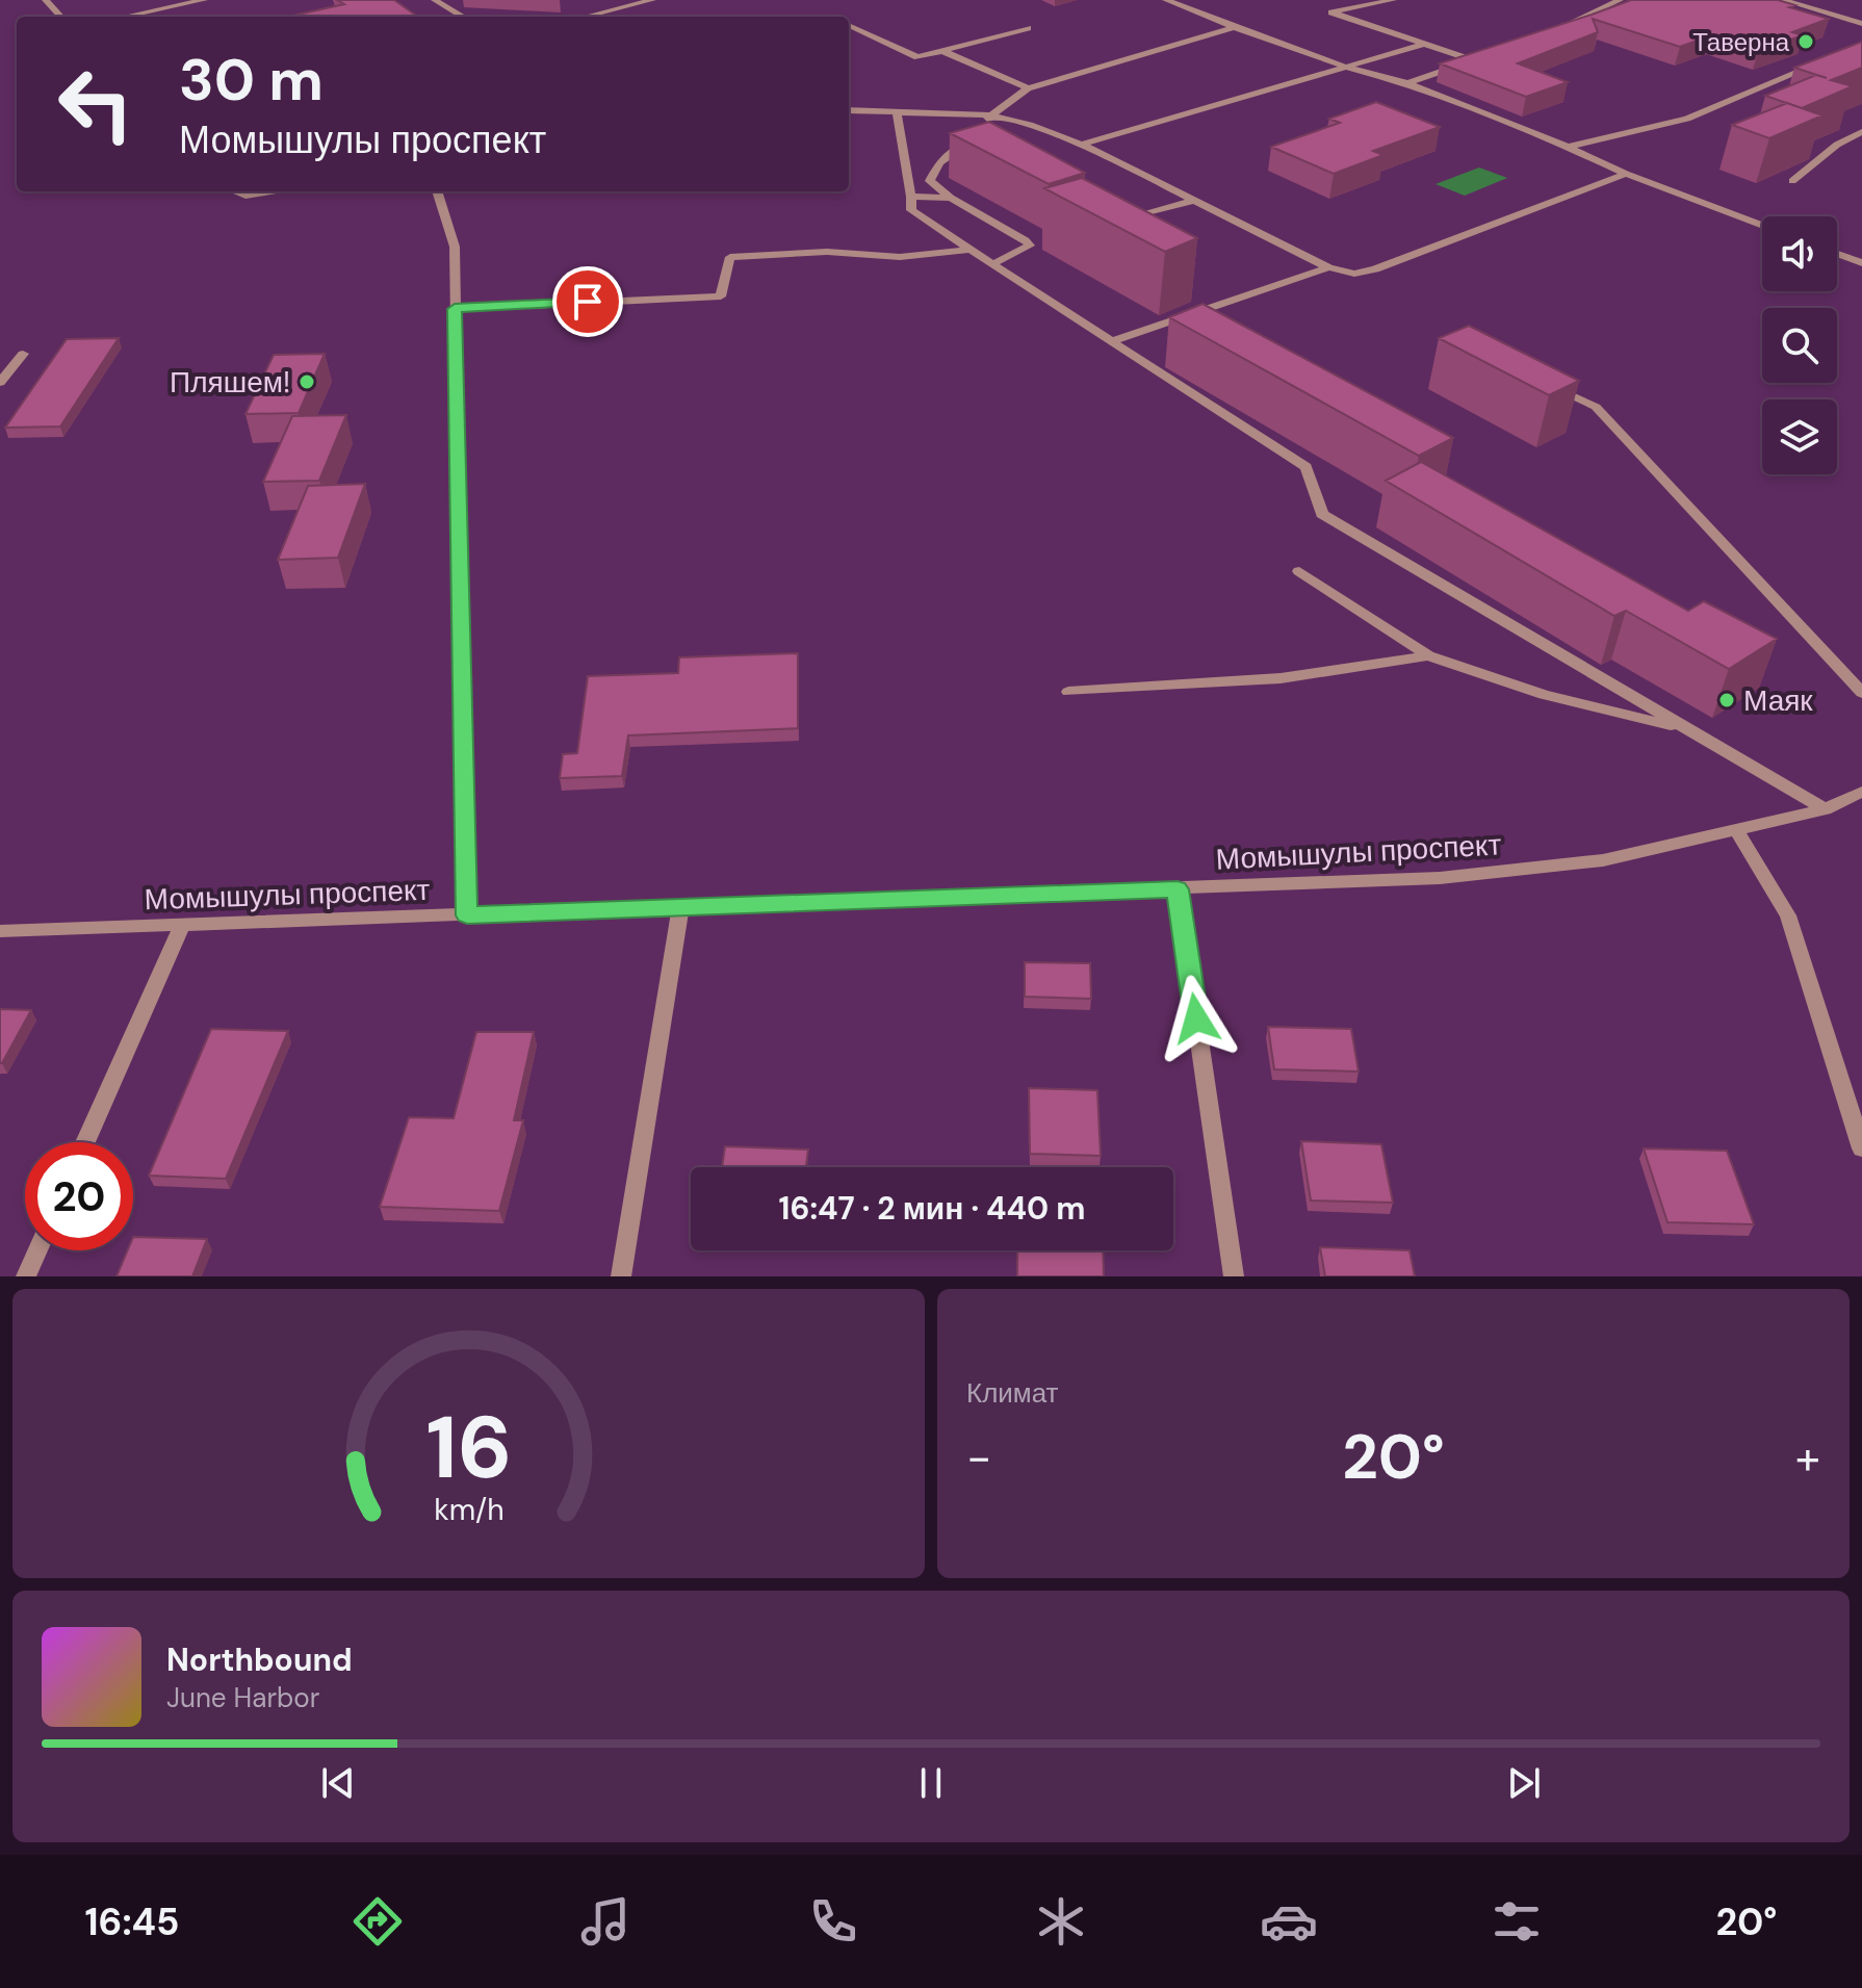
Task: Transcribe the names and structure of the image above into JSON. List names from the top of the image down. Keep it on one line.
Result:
{"streets":{"street":["Момышулы проспект"]},"places":["Таверна","Пляшем!","Маяк"],"page":{"turn":["30 m","Момышулы проспект"],"limit":"20","trip":"16:47 · 2 мин · 440 m","tile":"Климат","heat":["−","20°","+"],"song":["Northbound","June Harbor"],"tabs":["16:45","20°"],"gauge":["16","km/h"]}}
